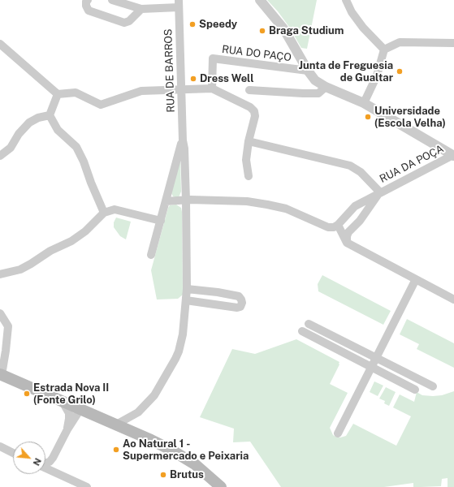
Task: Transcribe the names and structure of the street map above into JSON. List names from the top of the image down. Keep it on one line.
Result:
{"streets":{"street":["RUA DO PAÇO","RUA DE BARROS","RUA DA POÇA"]},"places":["Speedy","Braga Studium","Junta de Freguesia de Gualtar","Dress Well","Universidade (Escola Velha)","Estrada Nova II (Fonte Grilo)","Ao Natural 1 - Supermercado e Peixaria","Brutus"],"north":"bottom right"}
